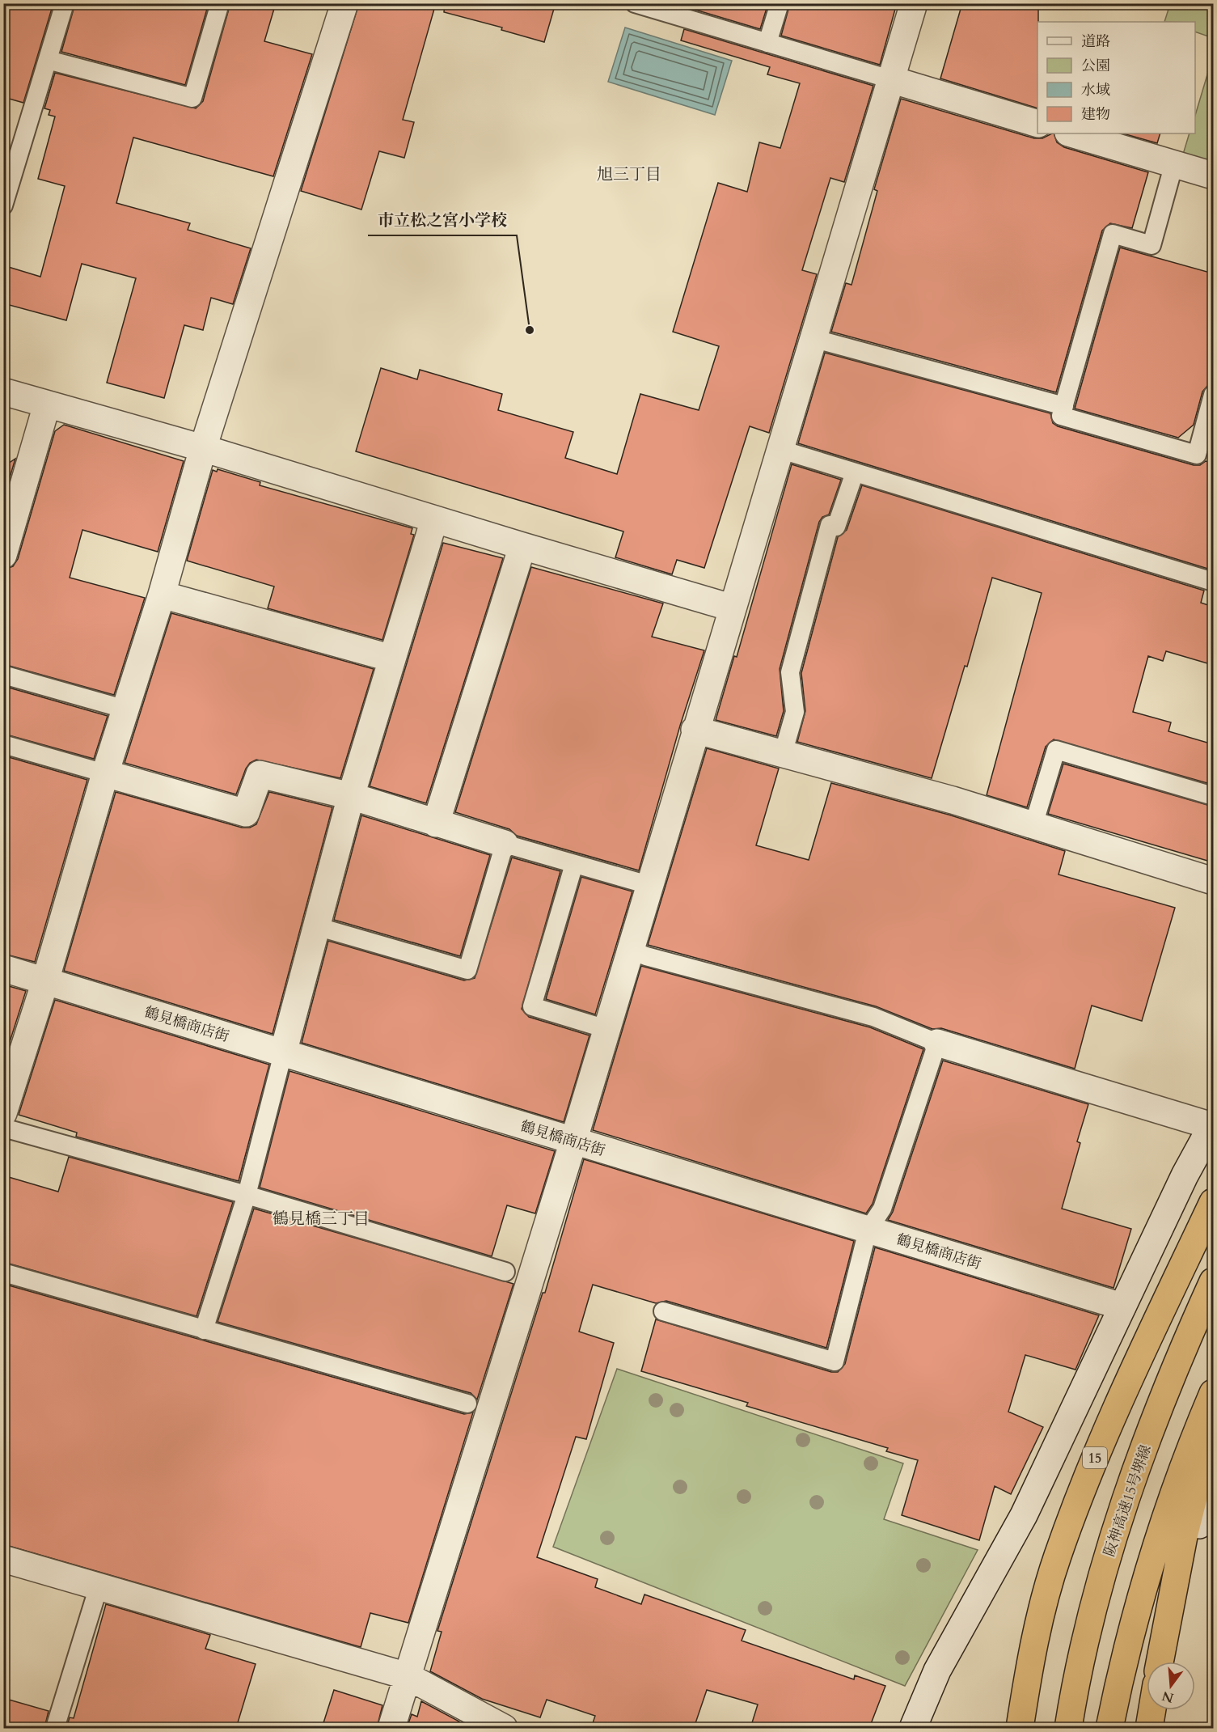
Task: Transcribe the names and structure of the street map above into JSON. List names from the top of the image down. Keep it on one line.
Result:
{"streets":{"highway":["15","阪神高速15号堺線"],"street":["鶴見橋商店街"]},"districts":["旭三丁目","鶴見橋三丁目"],"places":["市立松之宮小学校"],"legend":["道路","公園","水域","建物"],"north":"bottom"}
